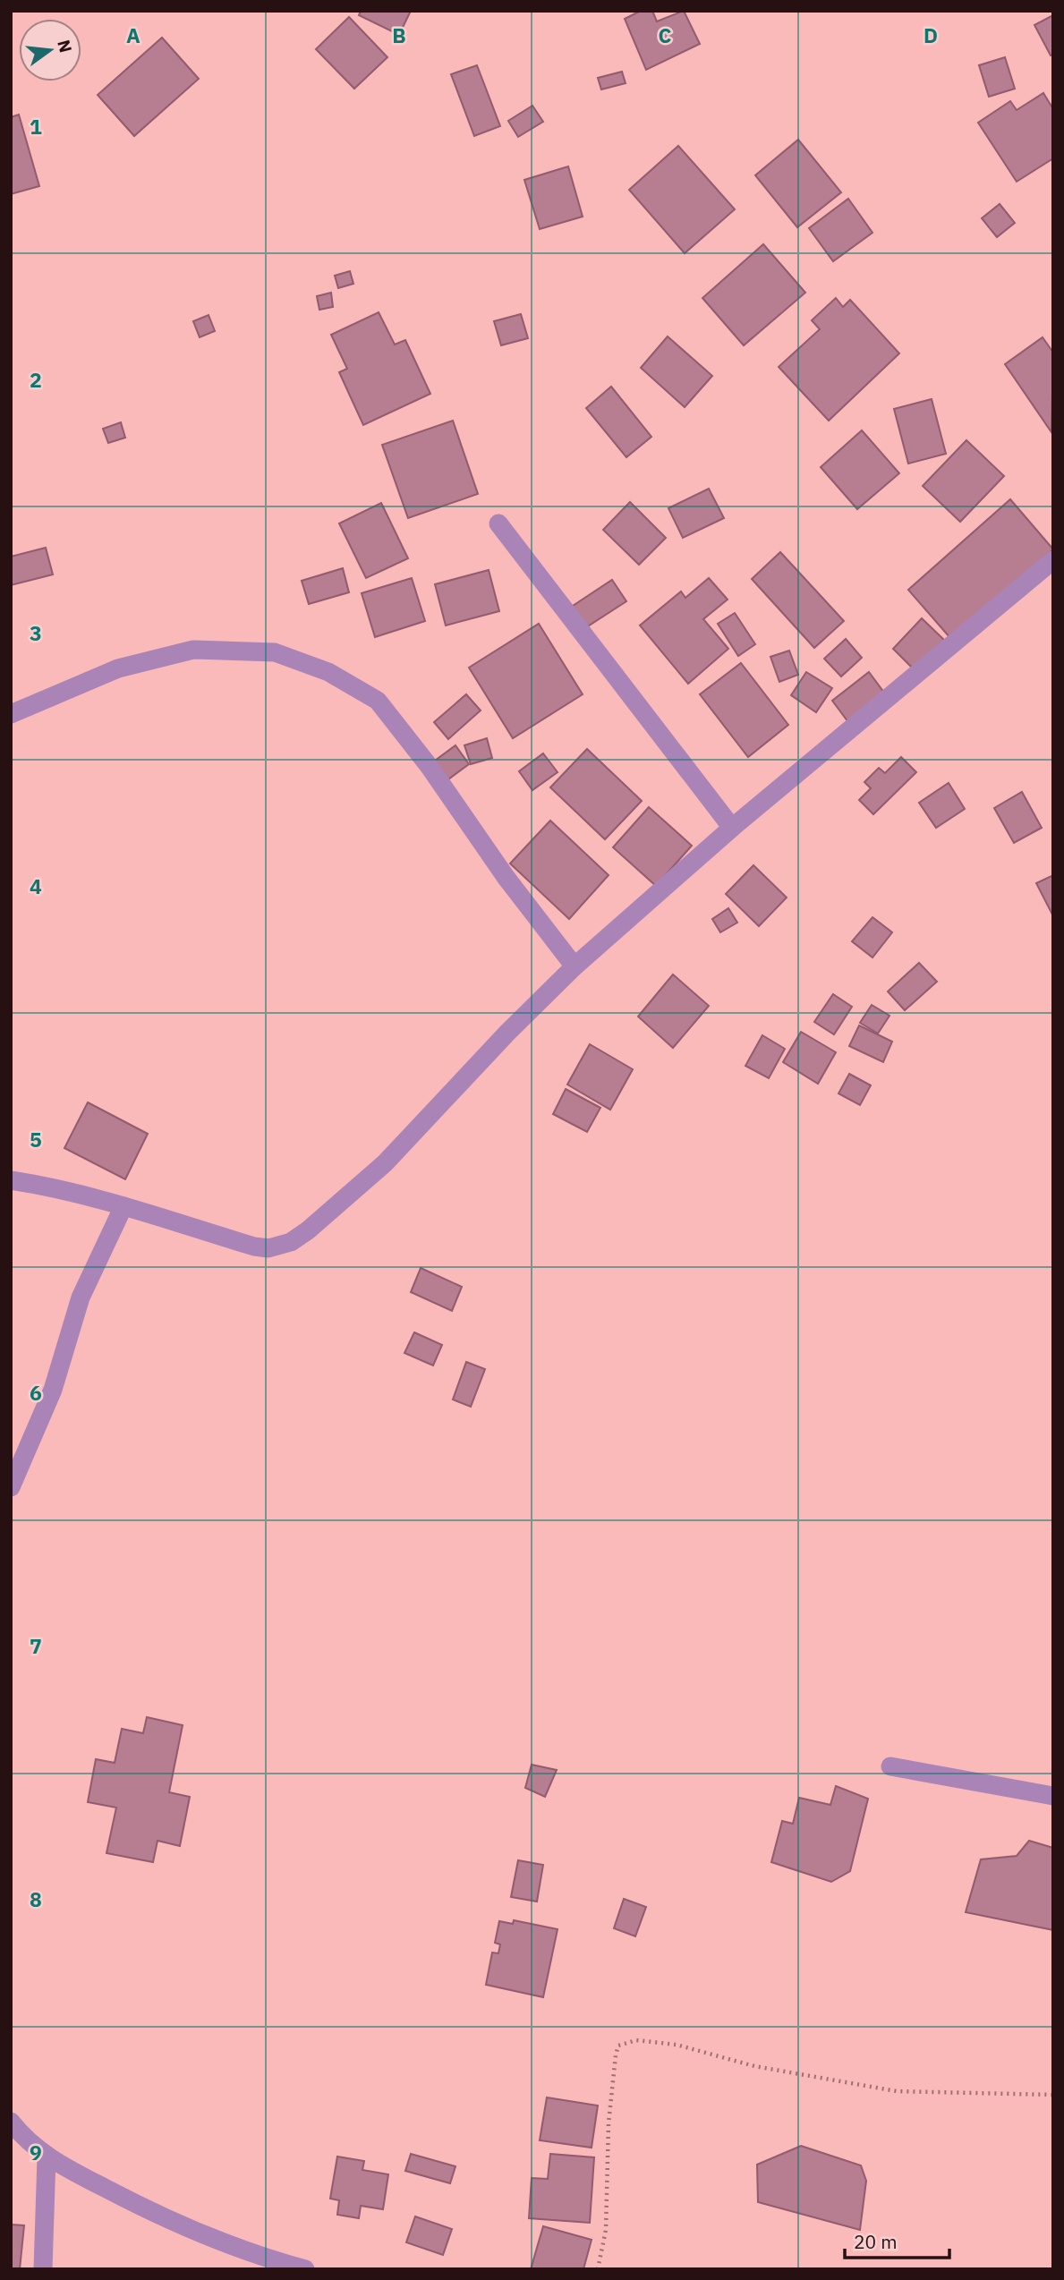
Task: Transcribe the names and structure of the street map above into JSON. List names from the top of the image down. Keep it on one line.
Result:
{"scale_bar":"20 m","north":"right","grid":{"columns":["A","B","C","D"],"rows":["1","2","3","4","5","6","7","8","9"]}}
